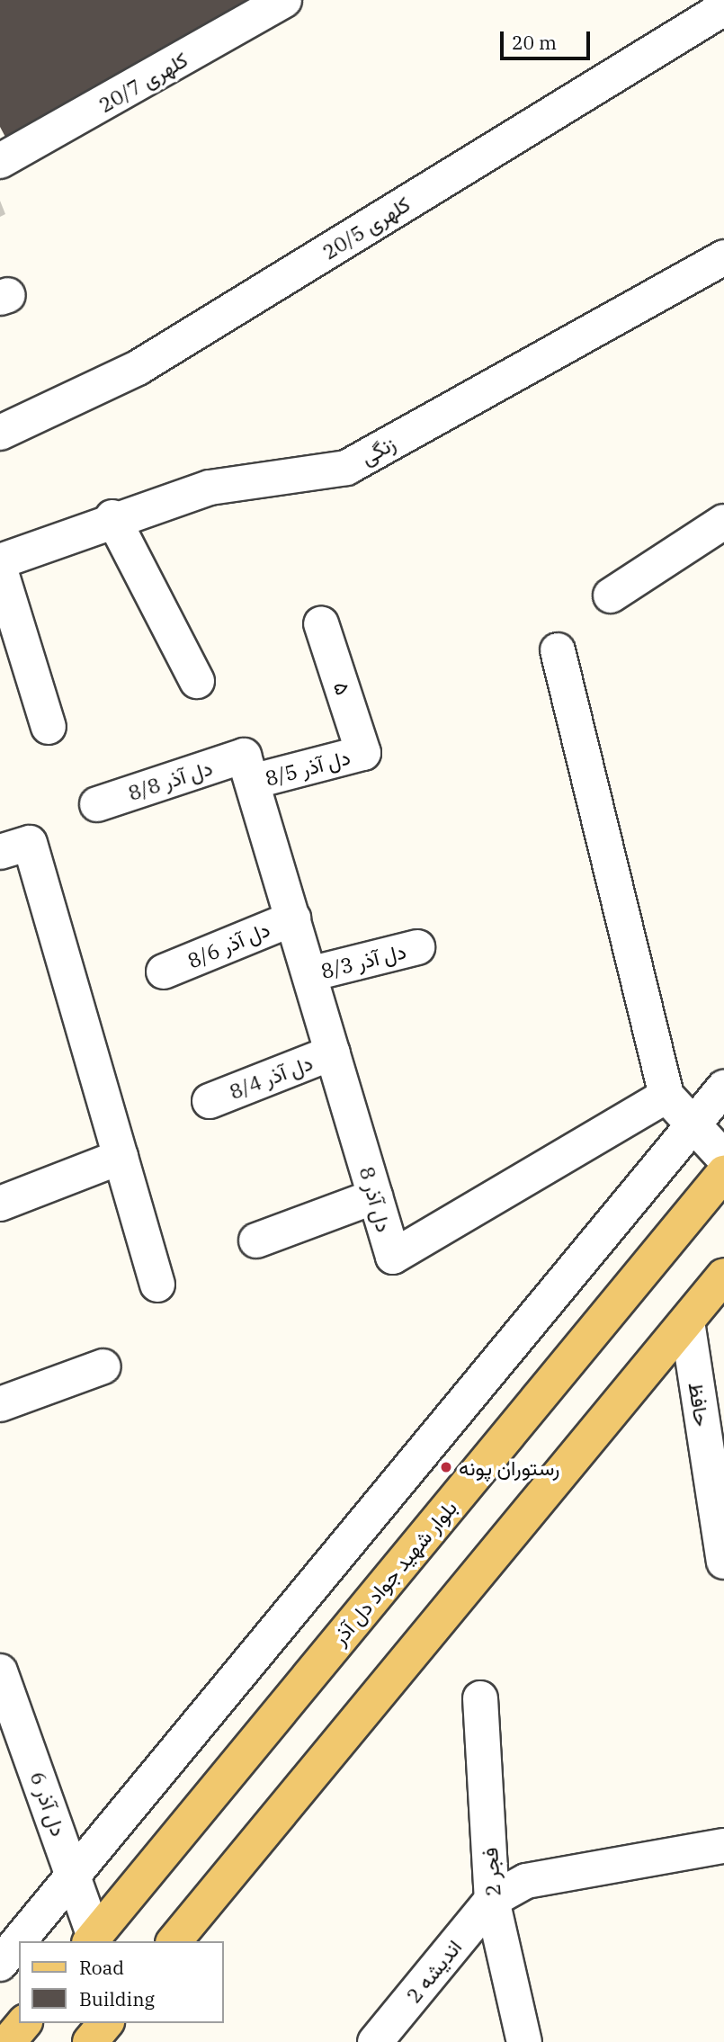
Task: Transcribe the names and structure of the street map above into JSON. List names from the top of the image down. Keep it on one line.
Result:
{"streets":{"main road":["بلوار شهید جواد دل آذر"],"street":["کلهری 20/7","کلهری 20/5","زنگی","۵","دل آذر 8/5","دل آذر 8/8","دل آذر 8/6","دل آذر 8/3","دل آذر 8/4","دل آذر 8","حافظ","دل آذر 6","فجر 2","اندیشه 2"]},"crossings":[["۵","دل آذر 8/5"],["دل آذر 8/5","دل آذر 8/8"],["دل آذر 8/5","دل آذر 8"],["دل آذر 8/8","دل آذر 8"],["دل آذر 8/6","دل آذر 8"],["دل آذر 8/3","دل آذر 8"],["دل آذر 8/4","دل آذر 8"],["بلوار شهید جواد دل آذر","دل آذر 6"],["فجر 2","اندیشه 2"]],"places":["رستوران پونه"],"legend":["Road","Building"],"scale_bar":"20 m"}
